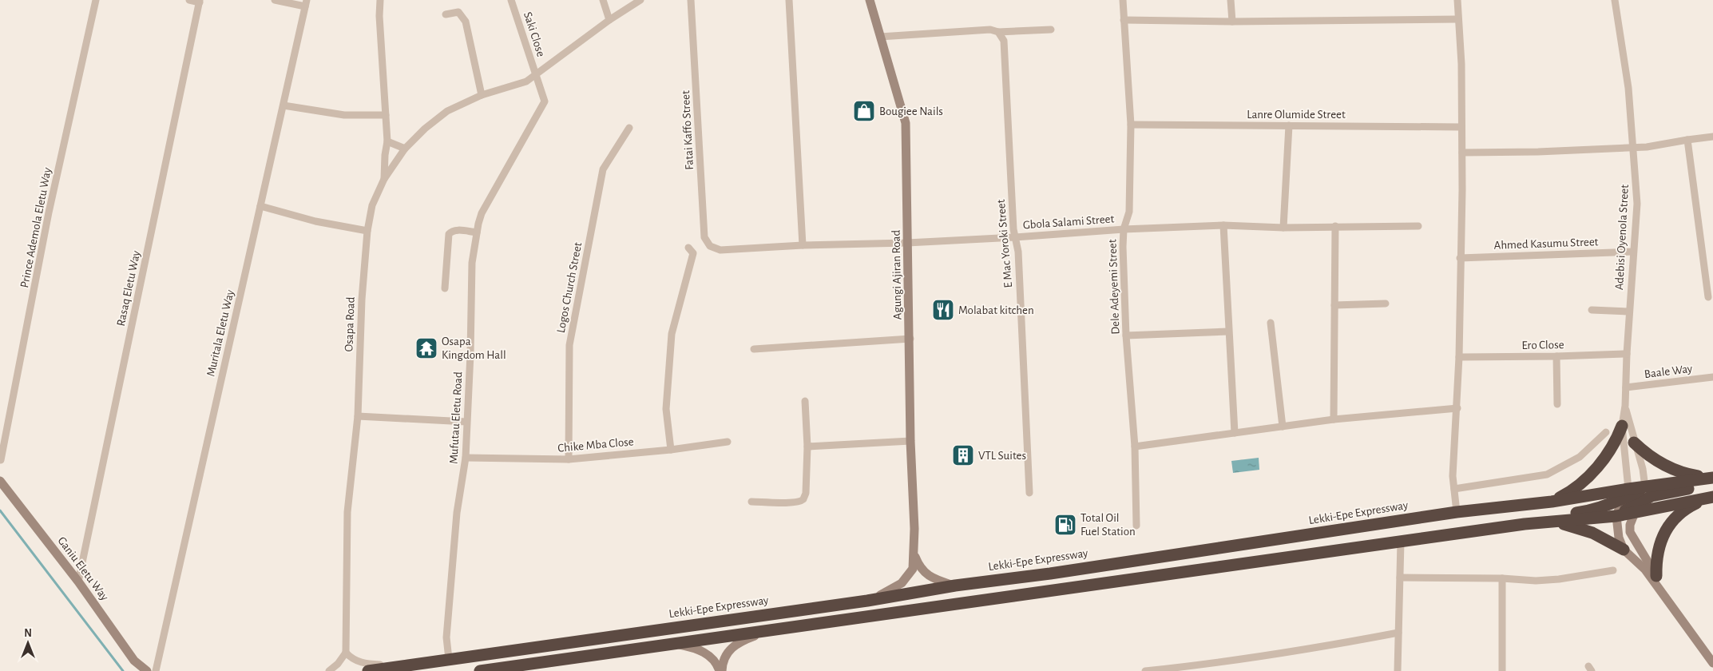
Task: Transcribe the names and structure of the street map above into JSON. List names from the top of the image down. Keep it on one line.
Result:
{"streets":{"highway":["Lekki-Epe Expressway"],"street":["Saki Close","Lanre Olumide Street","Fatai Kaffo Street","Gbola Salami Street","Prince Ademola Eletu Way","Adebisi Oyenola Street","E Mac Yoroki Street","Ahmed Kasumu Street","Agungi Ajiran Road","Dele Adeyemi Street","Logos Church Street","Rasaq Eletu Way","Osapa Road","Muritala Eletu Way","Ero Close","Baale Way","Mufutau Eletu Road","Chike Mba Close","Ganiu Eletu Way"]},"crossings":[["Saki Close","Mufutau Eletu Road"],["Lanre Olumide Street","Dele Adeyemi Street"],["Fatai Kaffo Street","Gbola Salami Street"],["Gbola Salami Street","E Mac Yoroki Street"],["Gbola Salami Street","Agungi Ajiran Road"],["Gbola Salami Street","Dele Adeyemi Street"],["Adebisi Oyenola Street","Ahmed Kasumu Street"],["Adebisi Oyenola Street","Ero Close"],["Adebisi Oyenola Street","Baale Way"],["Logos Church Street","Chike Mba Close"],["Rasaq Eletu Way","Ganiu Eletu Way"],["Mufutau Eletu Road","Chike Mba Close"],["Mufutau Eletu Road","Lekki-Epe Expressway"]],"places":{"shop":["Bougiee Nails"],"restaurant":["Molabat kitchen"],"temple":["Osapa Kingdom Hall"],"building":["VTL Suites"],"fuel station":["Total Oil Fuel Station"]},"north":"top"}
